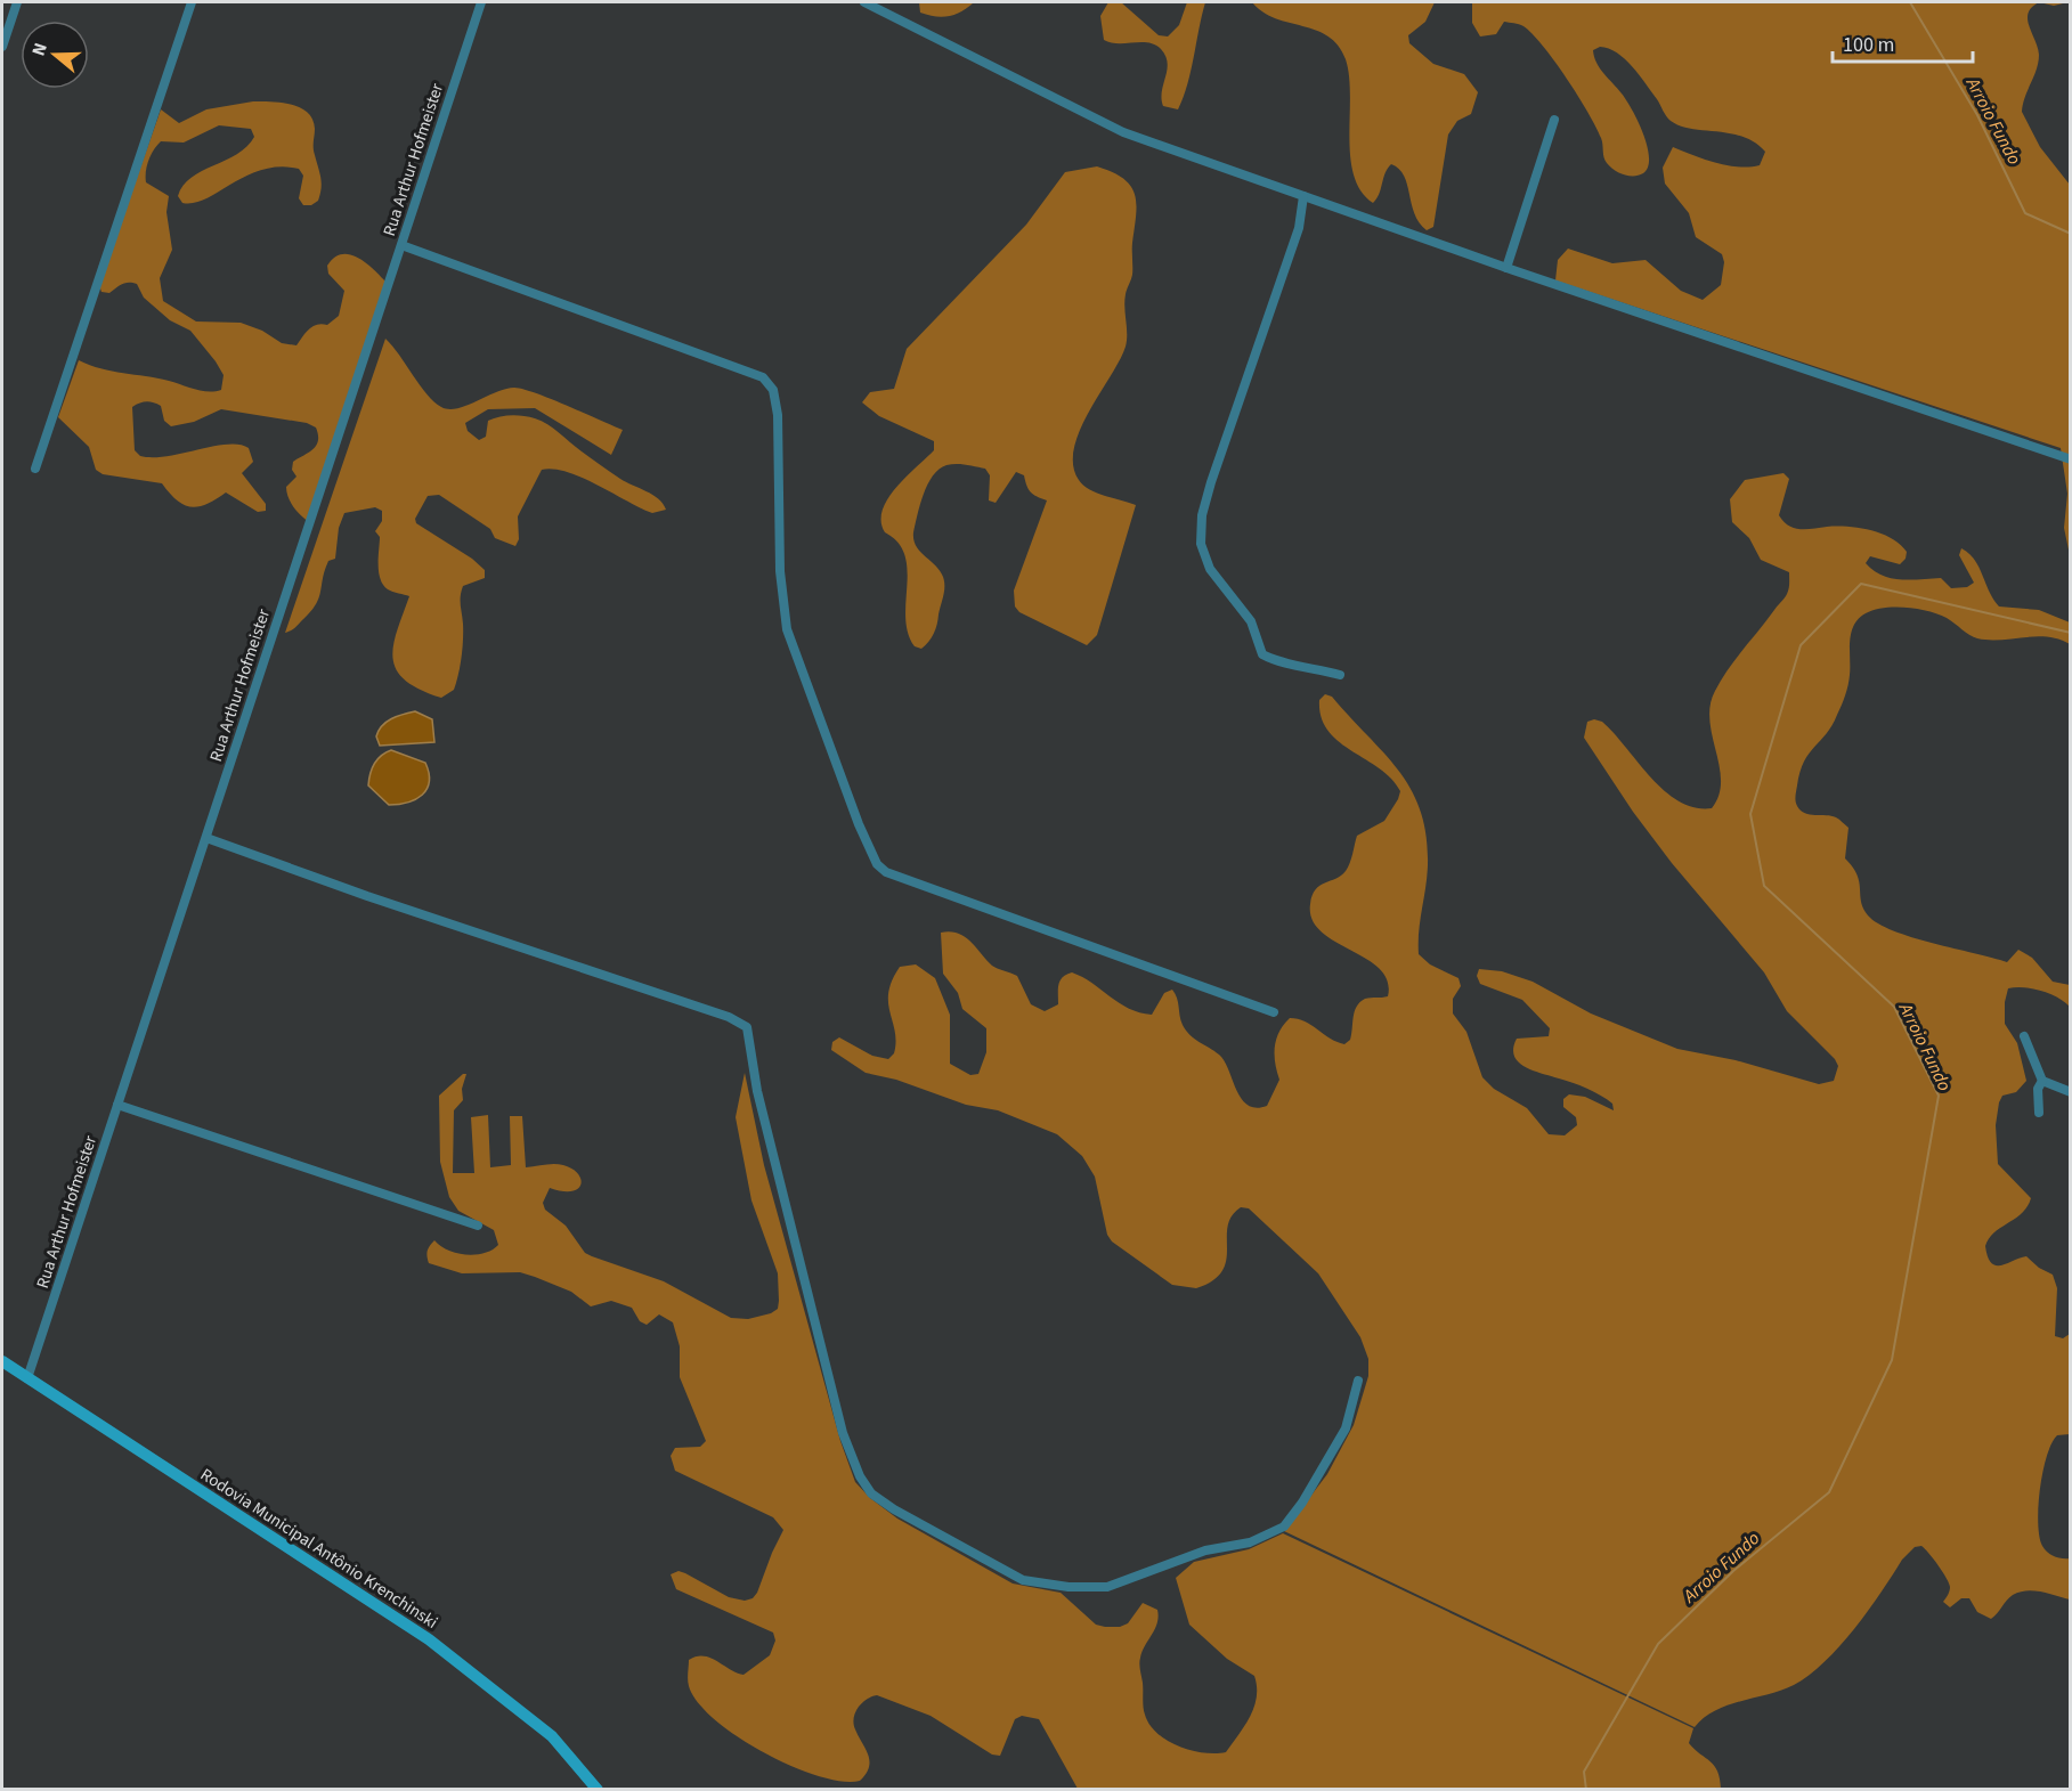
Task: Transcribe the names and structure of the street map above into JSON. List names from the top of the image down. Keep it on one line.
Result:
{"streets":{"main road":["Rodovia Municipal Antônio Krenchinski"],"street":["Rua Arthur Hofmeister"]},"crossings":[["Rua Arthur Hofmeister","Rodovia Municipal Antônio Krenchinski"]],"water":["Arroio Fundo"],"scale_bar":"100 m","north":"left"}
